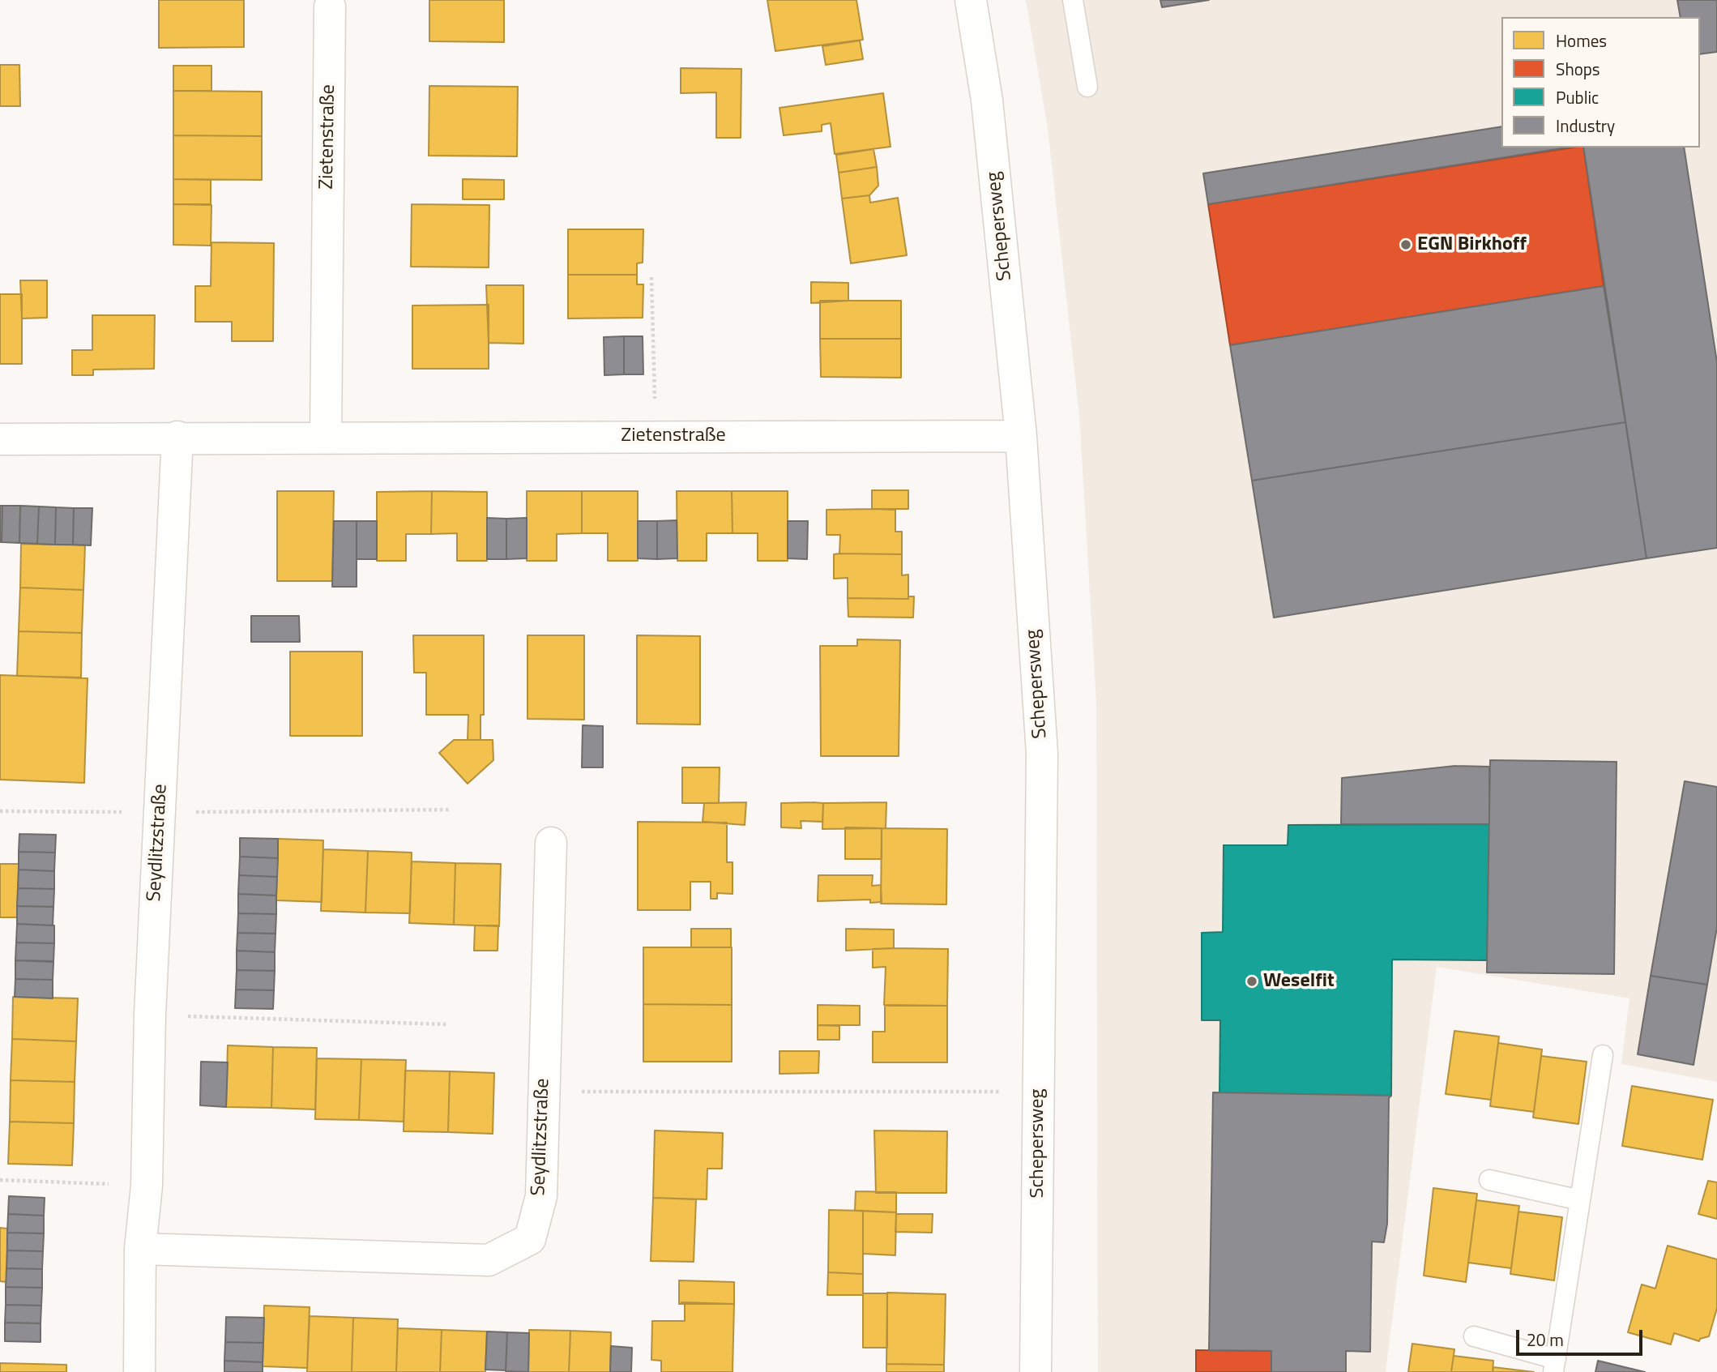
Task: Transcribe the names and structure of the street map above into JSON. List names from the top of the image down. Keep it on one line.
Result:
{"streets":{"street":["Zietenstraße","Schepersweg","Seydlitzstraße"]},"crossings":[["Zietenstraße","Schepersweg"],["Zietenstraße","Seydlitzstraße"]],"places":["EGN Birkhoff","Weselfit"],"legend":["Homes","Shops","Public","Industry"],"scale_bar":"20 m"}
